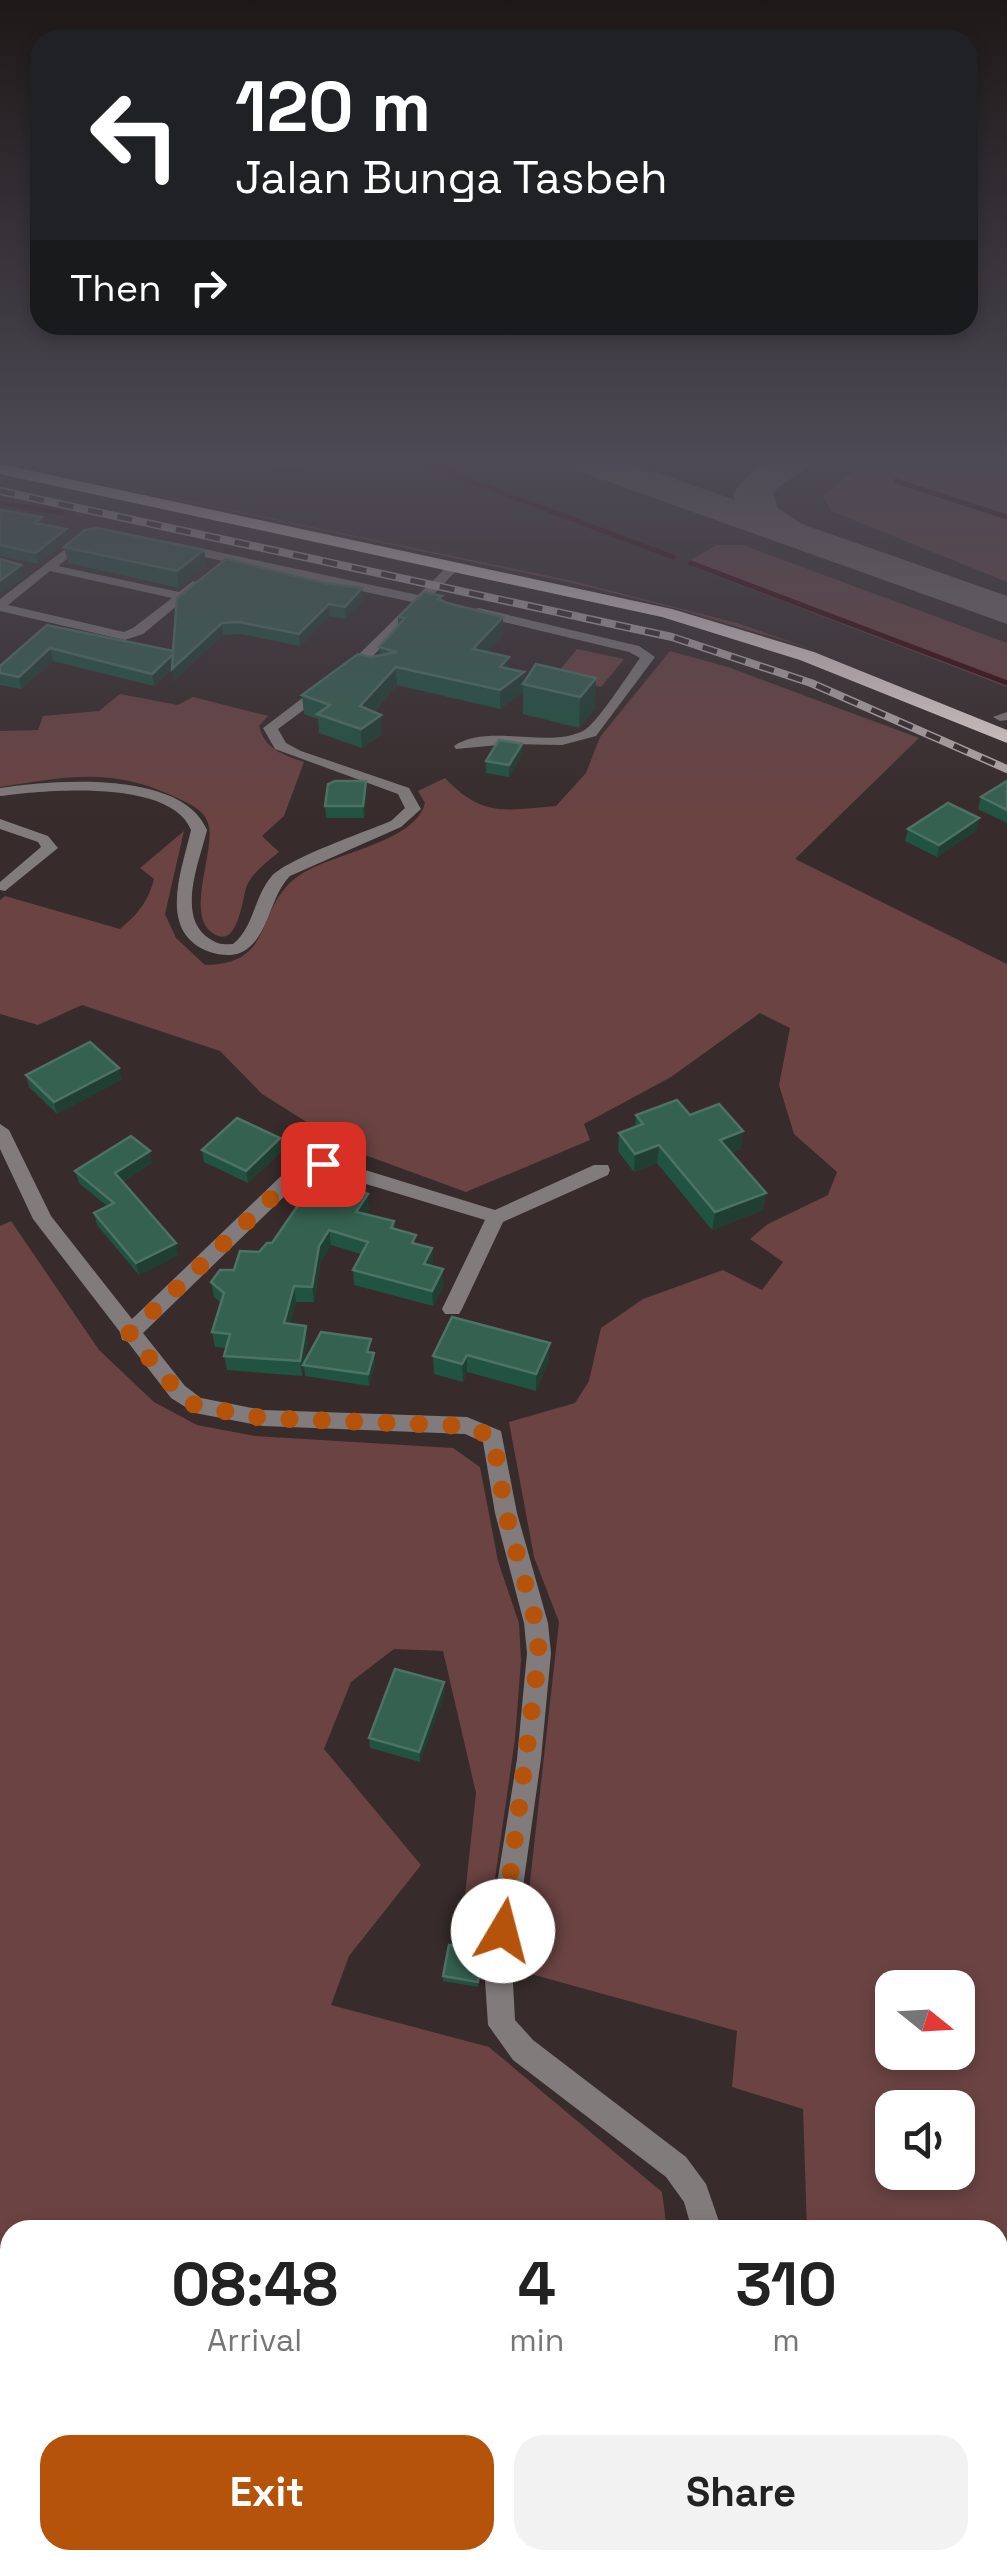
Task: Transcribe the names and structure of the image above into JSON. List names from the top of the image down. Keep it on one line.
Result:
{"north":"right","page":{"turn":["120 m","Jalan Bunga Tasbeh"],"then":"Then","eta":["08:48","Arrival","4","min","310","m"],"buttons":["Exit","Share"]}}
